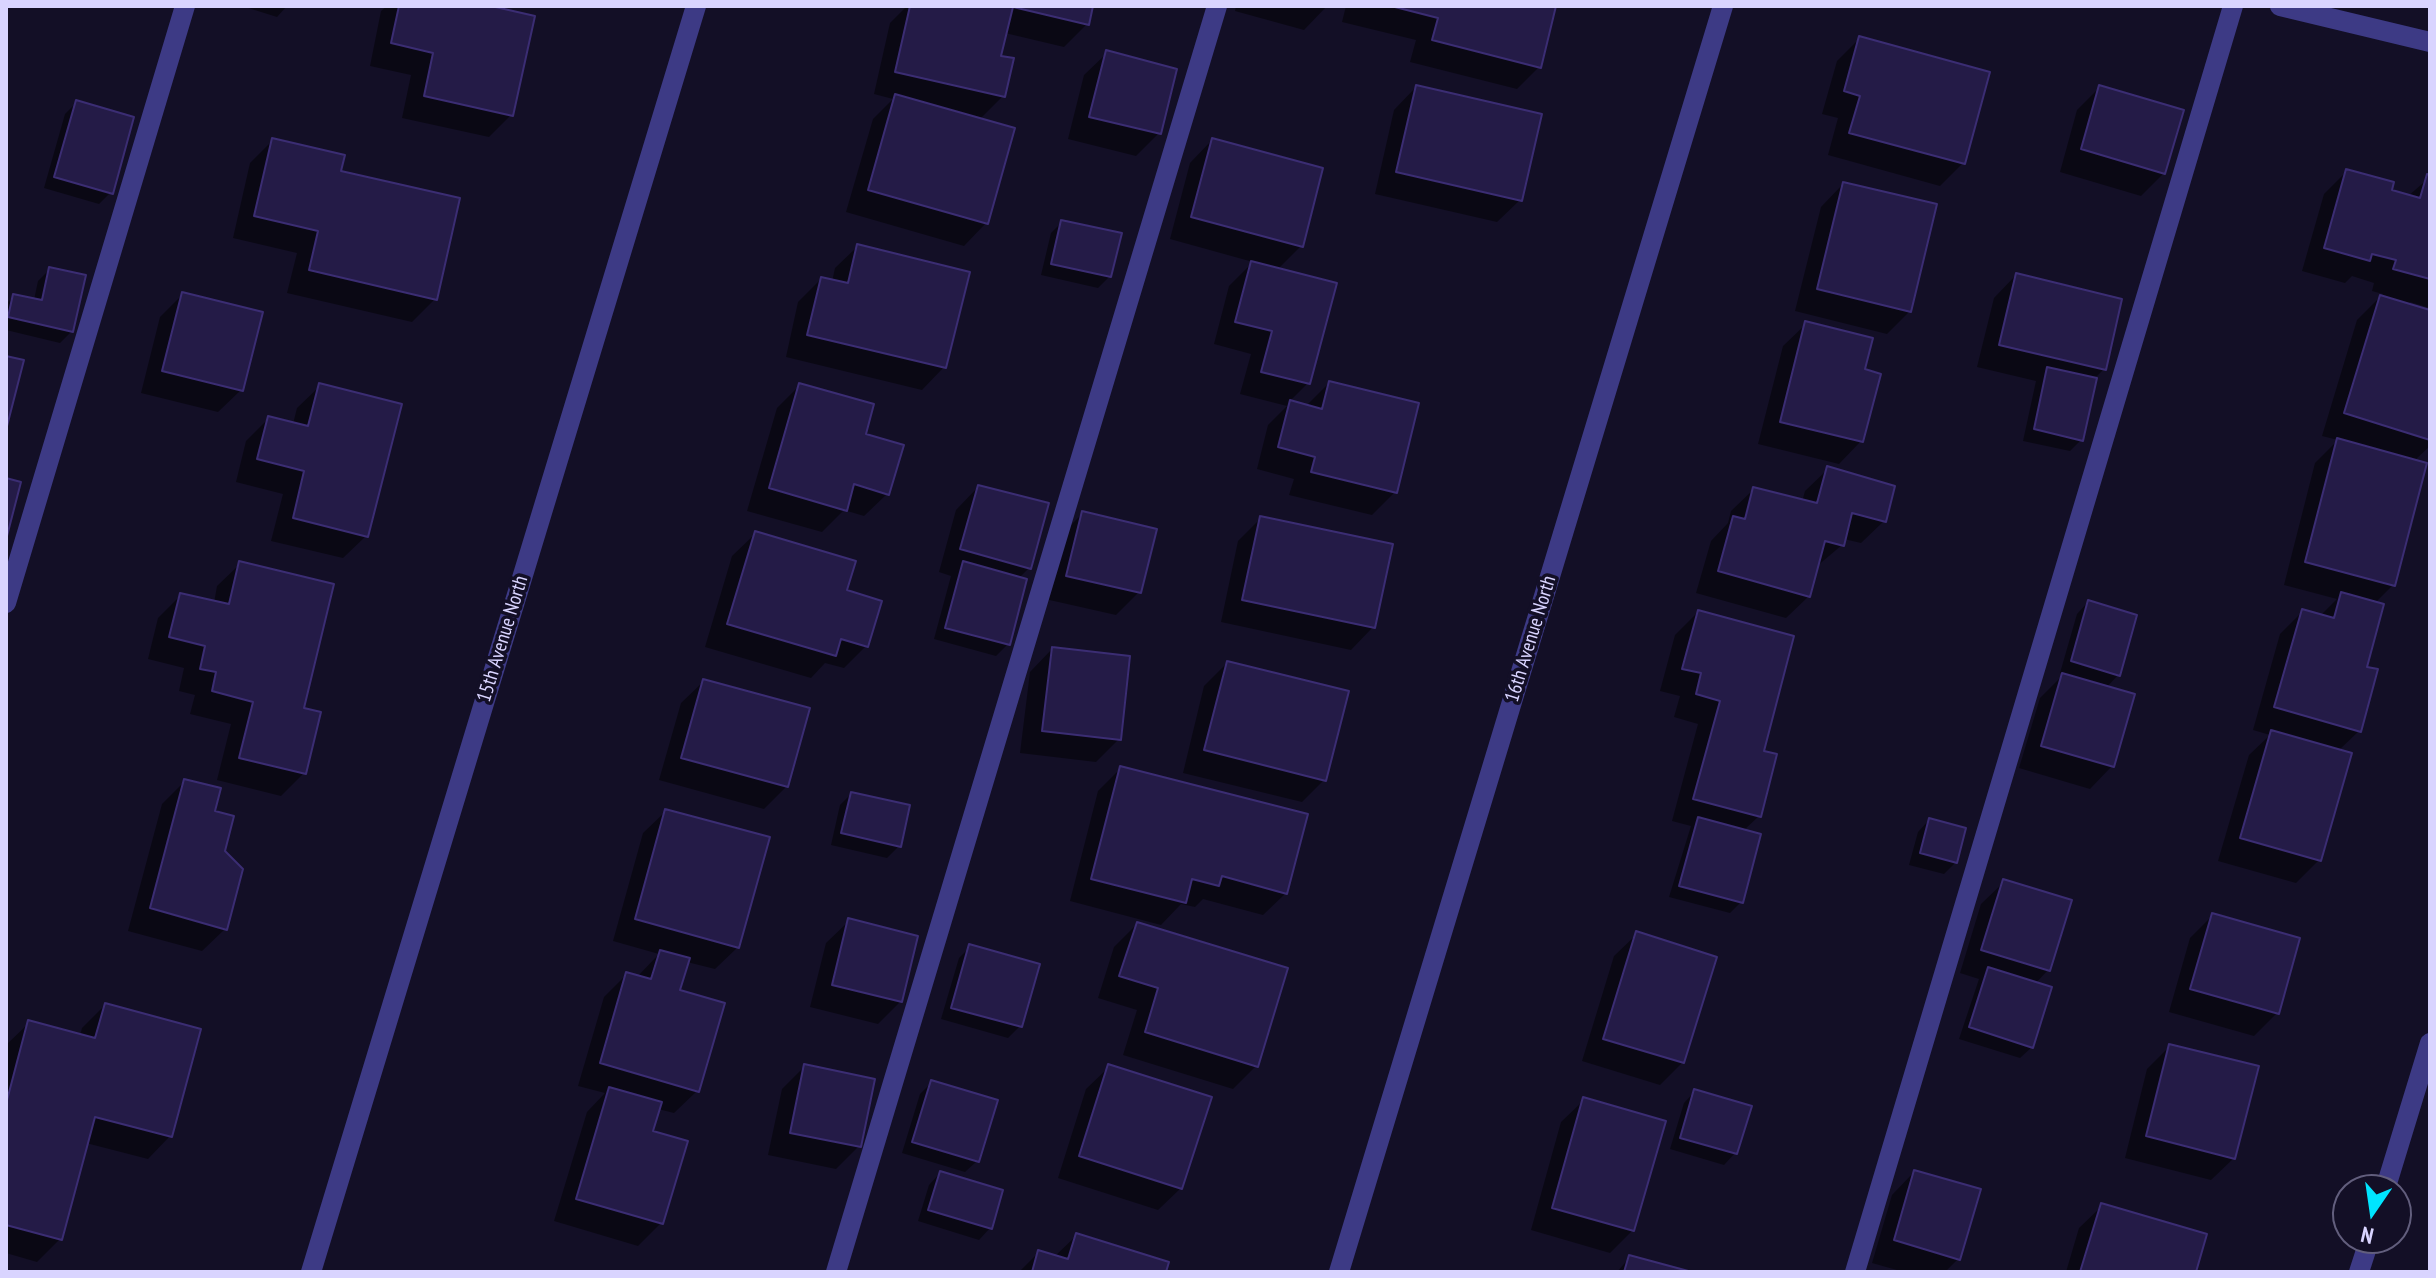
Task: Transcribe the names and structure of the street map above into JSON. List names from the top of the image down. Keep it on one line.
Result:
{"streets":{"street":["15th Avenue North","16th Avenue North"]},"north":"bottom"}
